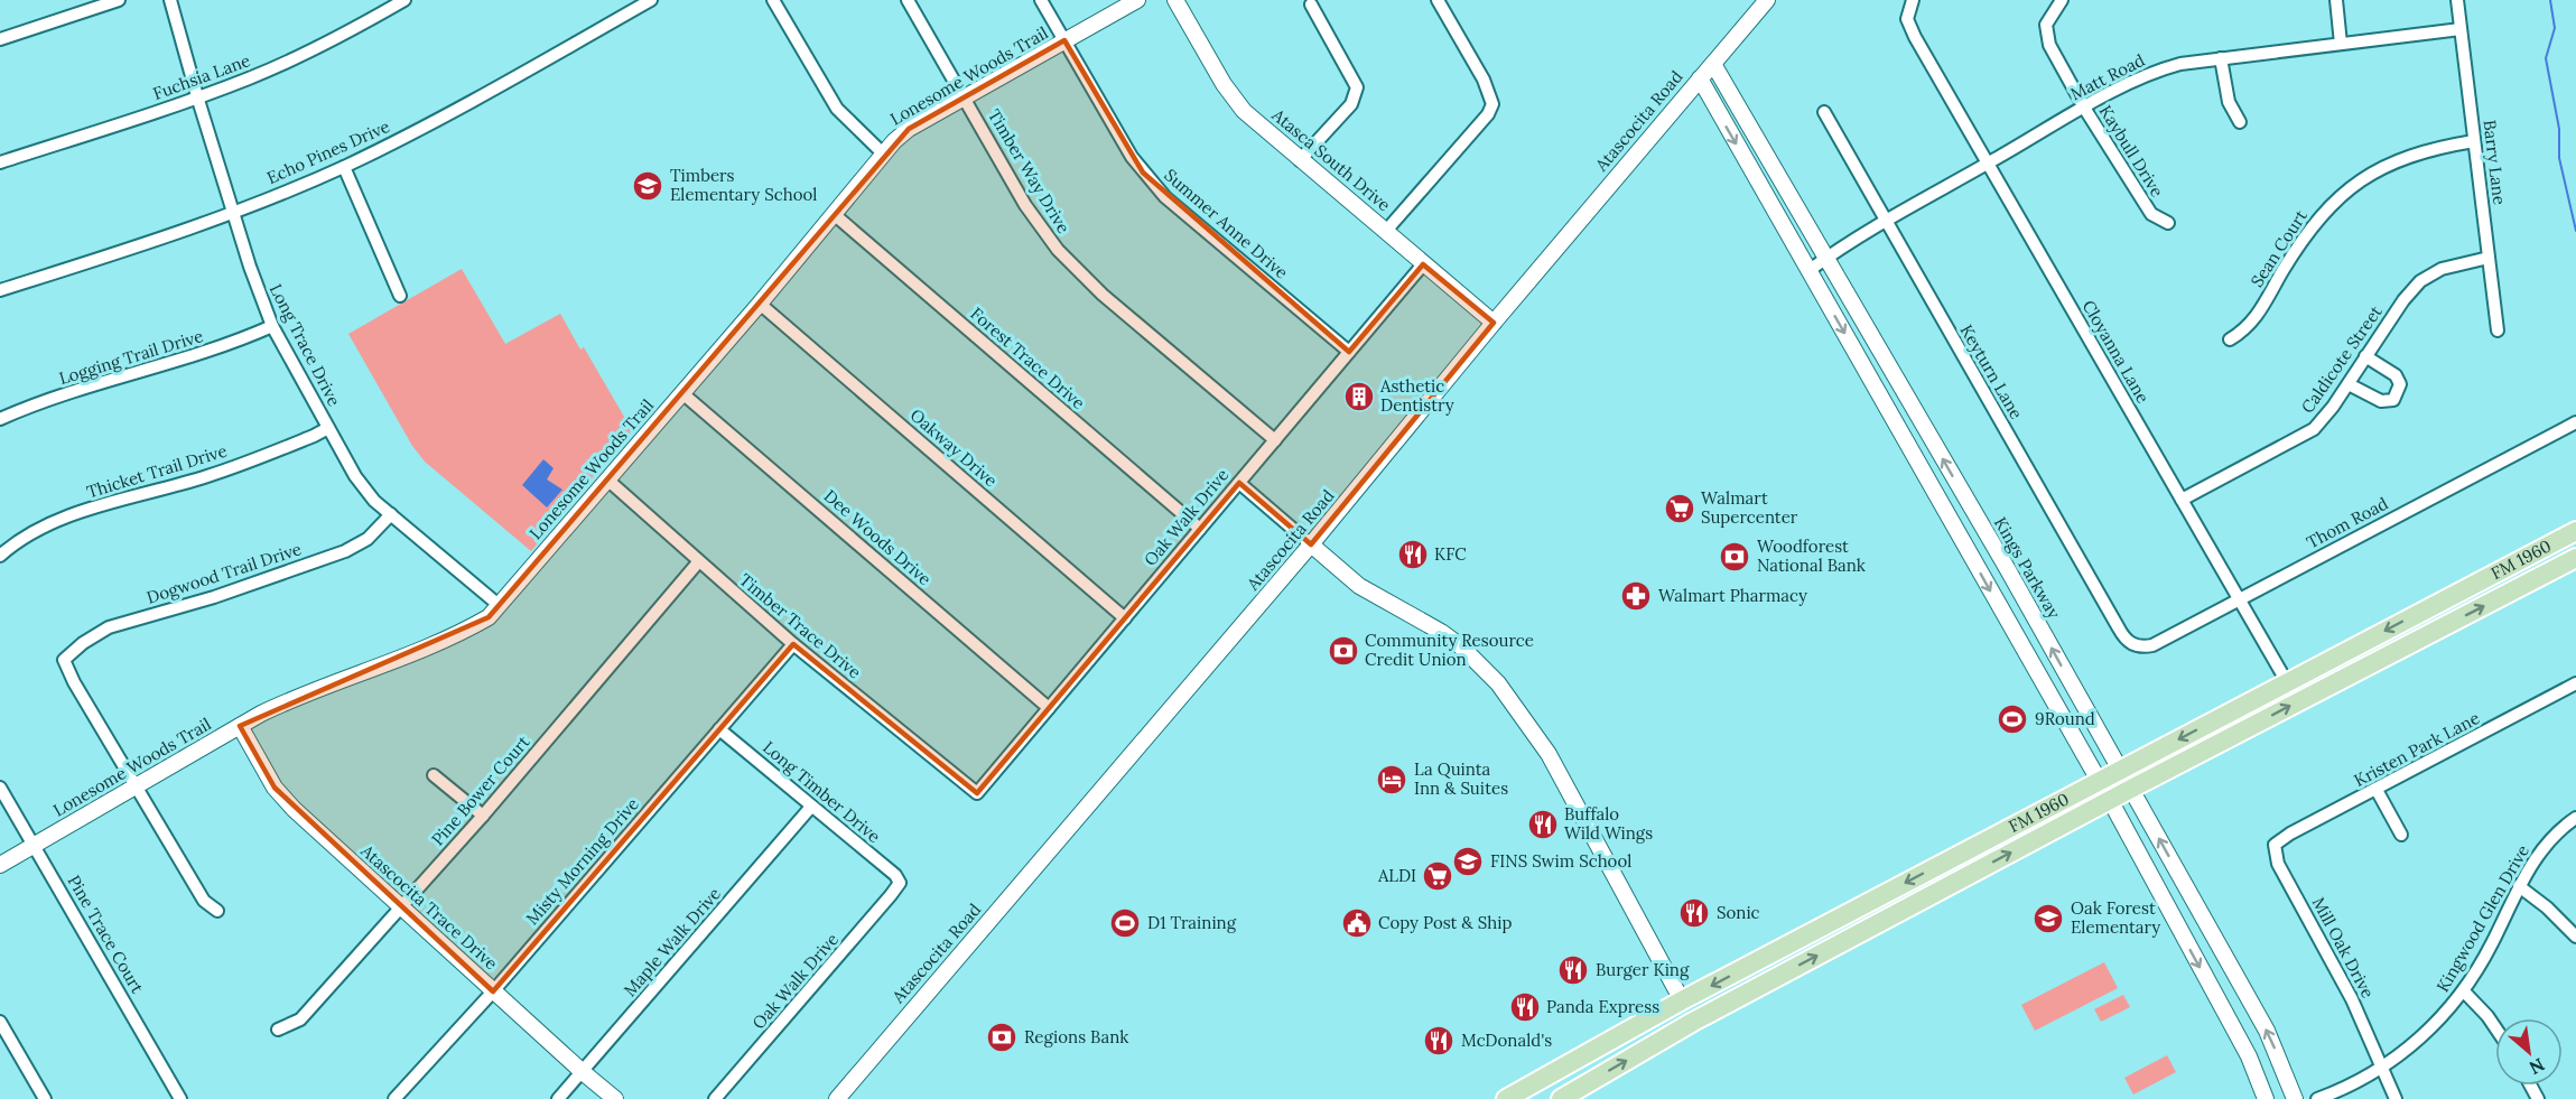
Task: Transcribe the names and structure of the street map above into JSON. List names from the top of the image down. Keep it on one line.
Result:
{"streets":{"main road":["FM 1960"],"street":["Lonesome Woods Trail","Fuchsia Lane","Matt Road","Atascocita Road","Kaybull Drive","Echo Pines Drive","Atasca South Drive","Barry Lane","Timber Way Drive","Summer Anne Drive","Sean Court","Long Trace Drive","Cloyanna Lane","Logging Trail Drive","Forest Trace Drive","Caldicote Street","Keyturn Lane","Oakway Drive","Thicket Trail Drive","Oak Walk Drive","Thom Road","Dee Woods Drive","Kings Parkway","Dogwood Trail Drive","Timber Trace Drive","Kristen Park Lane","Pine Bower Court","Long Timber Drive","Misty Morning Drive","Atascocita Trace Drive","Kingwood Glen Drive","Pine Trace Court","Maple Walk Drive","Mill Oak Drive"]},"crossings":[["Lonesome Woods Trail","Timber Way Drive"],["Lonesome Woods Trail","Summer Anne Drive"],["Lonesome Woods Trail","Long Trace Drive"],["Lonesome Woods Trail","Forest Trace Drive"],["Lonesome Woods Trail","Oakway Drive"],["Lonesome Woods Trail","Dee Woods Drive"],["Lonesome Woods Trail","Dogwood Trail Drive"],["Lonesome Woods Trail","Timber Trace Drive"],["Lonesome Woods Trail","Atascocita Trace Drive"],["Lonesome Woods Trail","Pine Trace Court"],["Fuchsia Lane","Long Trace Drive"],["Matt Road","Kaybull Drive"],["Matt Road","Barry Lane"],["Matt Road","Cloyanna Lane"],["Matt Road","Keyturn Lane"],["Matt Road","Kings Parkway"],["Atascocita Road","Atasca South Drive"],["Atascocita Road","Kings Parkway"],["Echo Pines Drive","Long Trace Drive"],["Atasca South Drive","Oak Walk Drive"],["Barry Lane","Sean Court"],["Barry Lane","Caldicote Street"],["Timber Way Drive","Oak Walk Drive"],["Summer Anne Drive","Oak Walk Drive"],["Long Trace Drive","Logging Trail Drive"],["Long Trace Drive","Thicket Trail Drive"],["Long Trace Drive","Dogwood Trail Drive"],["Cloyanna Lane","Caldicote Street"],["Cloyanna Lane","Thom Road"],["Cloyanna Lane","FM 1960"],["Forest Trace Drive","Oak Walk Drive"],["Keyturn Lane","Thom Road"],["Oakway Drive","Oak Walk Drive"],["Oak Walk Drive","Dee Woods Drive"],["Oak Walk Drive","Timber Trace Drive"],["Oak Walk Drive","Long Timber Drive"],["FM 1960","Kings Parkway"],["Timber Trace Drive","Pine Bower Court"],["Timber Trace Drive","Misty Morning Drive"],["Kristen Park Lane","Mill Oak Drive"],["Pine Bower Court","Atascocita Trace Drive"],["Long Timber Drive","Misty Morning Drive"],["Long Timber Drive","Maple Walk Drive"],["Misty Morning Drive","Atascocita Trace Drive"],["Atascocita Trace Drive","Maple Walk Drive"],["Kingwood Glen Drive","Mill Oak Drive"]],"places":{"school or university":["Timbers Elementary School","FINS Swim School","Oak Forest Elementary"],"building":["Asthetic Dentistry"],"supermarket":["Walmart Supercenter","ALDI"],"restaurant":["KFC","Buffalo Wild Wings","Sonic","Burger King","Panda Express","McDonald's"],"bank":["Woodforest National Bank","Community Resource Credit Union","Regions Bank"],"pharmacy":["Walmart Pharmacy"],"sports":["9Round","D1 Training"],"hotel":["La Quinta Inn & Suites"],"public building":["Copy Post & Ship"]},"north":"bottom right"}
